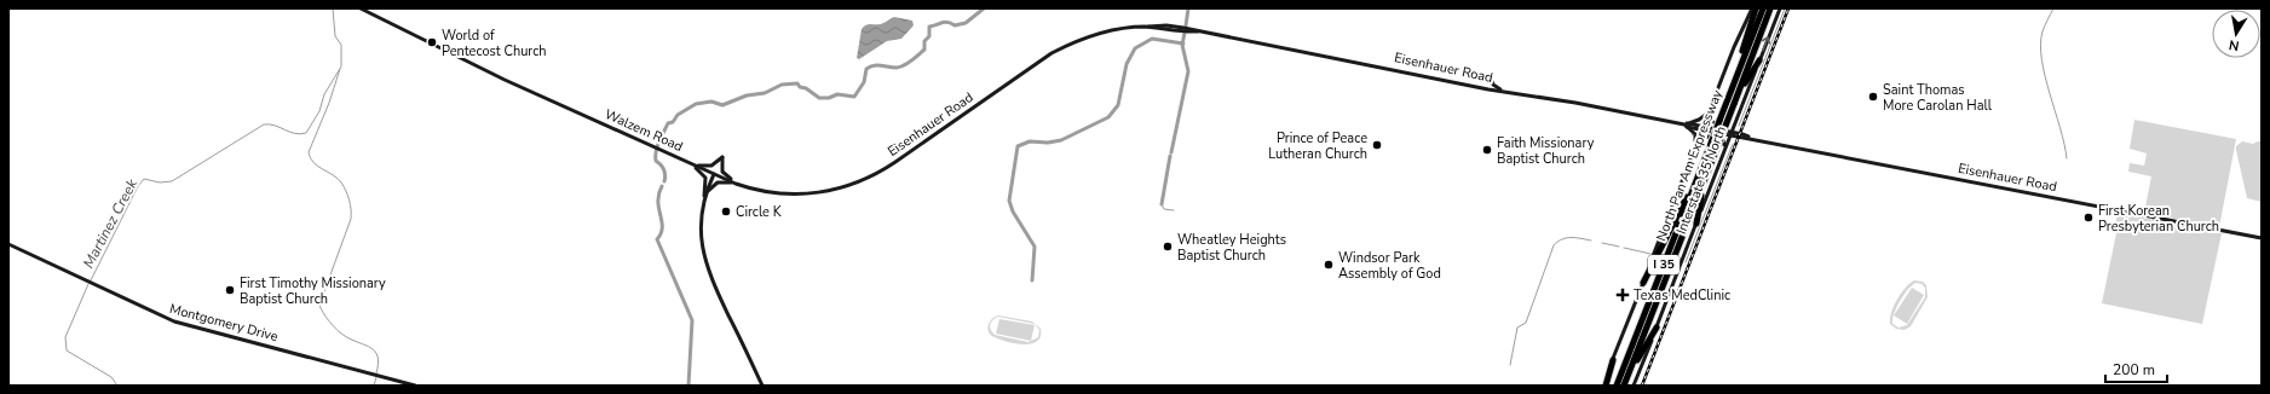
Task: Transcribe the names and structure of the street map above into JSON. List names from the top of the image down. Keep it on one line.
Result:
{"streets":{"highway":["North Pan Am Expressway","I 35"],"main road":["Eisenhauer Road","Walzem Road","Interstate 35 North","Montgomery Drive"]},"crossings":[["Eisenhauer Road","Walzem Road"],["Eisenhauer Road","Interstate 35 North"]],"water":["Martinez Creek"],"places":{"other":["World of Pentecost Church","Saint Thomas More Carolan Hall","Prince of Peace Lutheran Church","Faith Missionary Baptist Church","Circle K","First Korean Presbyterian Church","Wheatley Heights Baptist Church","Windsor Park Assembly of God","First Timothy Missionary Baptist Church"],"health":["Texas MedClinic"]},"scale_bar":"200 m","north":"bottom"}
